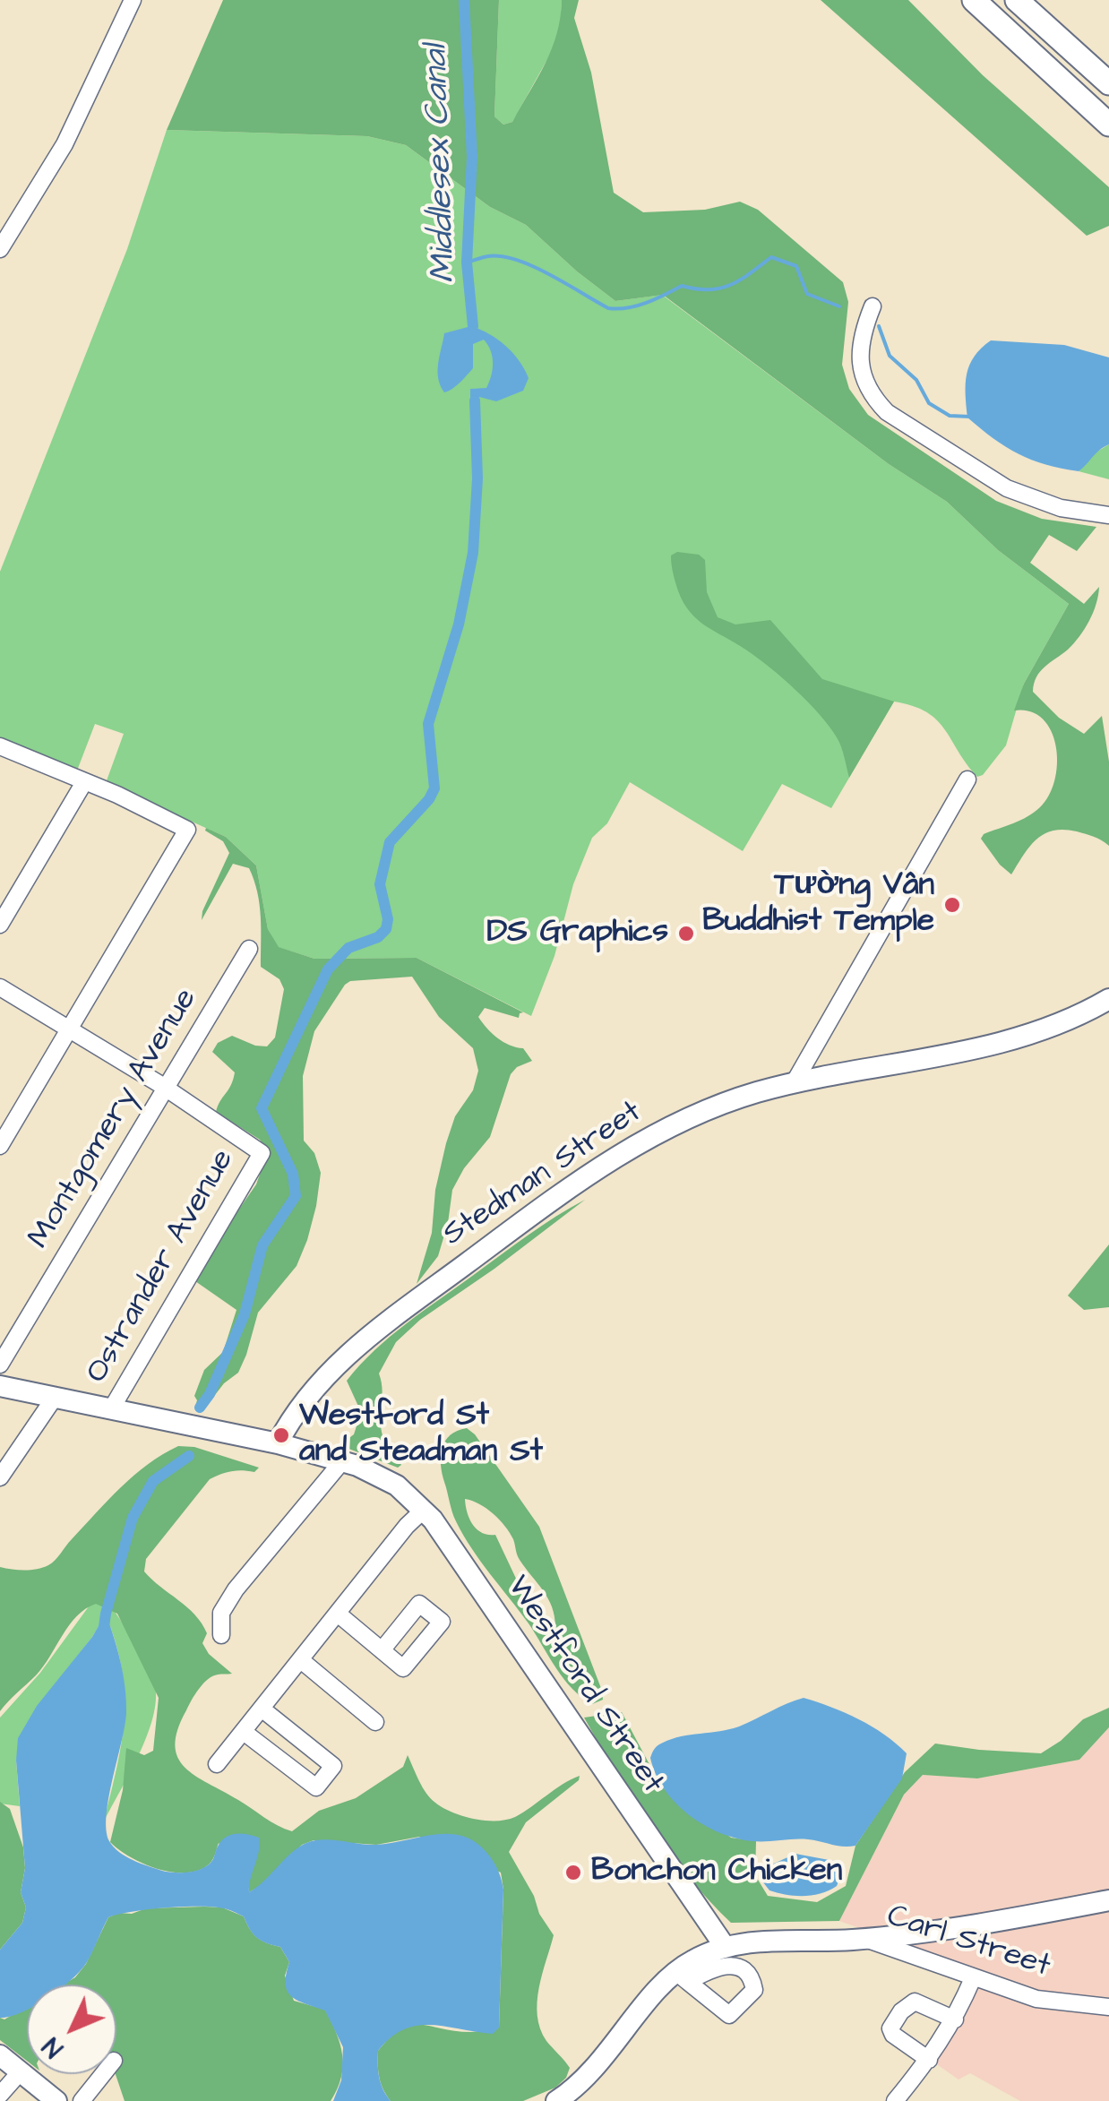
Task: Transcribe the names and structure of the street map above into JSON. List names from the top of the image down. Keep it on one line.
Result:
{"streets":{"main road":["Stedman Street","Westford Street"],"street":["Montgomery Avenue","Ostrander Avenue","Carl Street"]},"crossings":[["Montgomery Avenue","Ostrander Avenue"],["Stedman Street","Westford Street"],["Ostrander Avenue","Westford Street"]],"water":["Middlesex Canal"],"places":["Tường Vân Buddhist Temple","DS Graphics","Westford St and Steadman St","Bonchon Chicken"],"north":"bottom left"}
